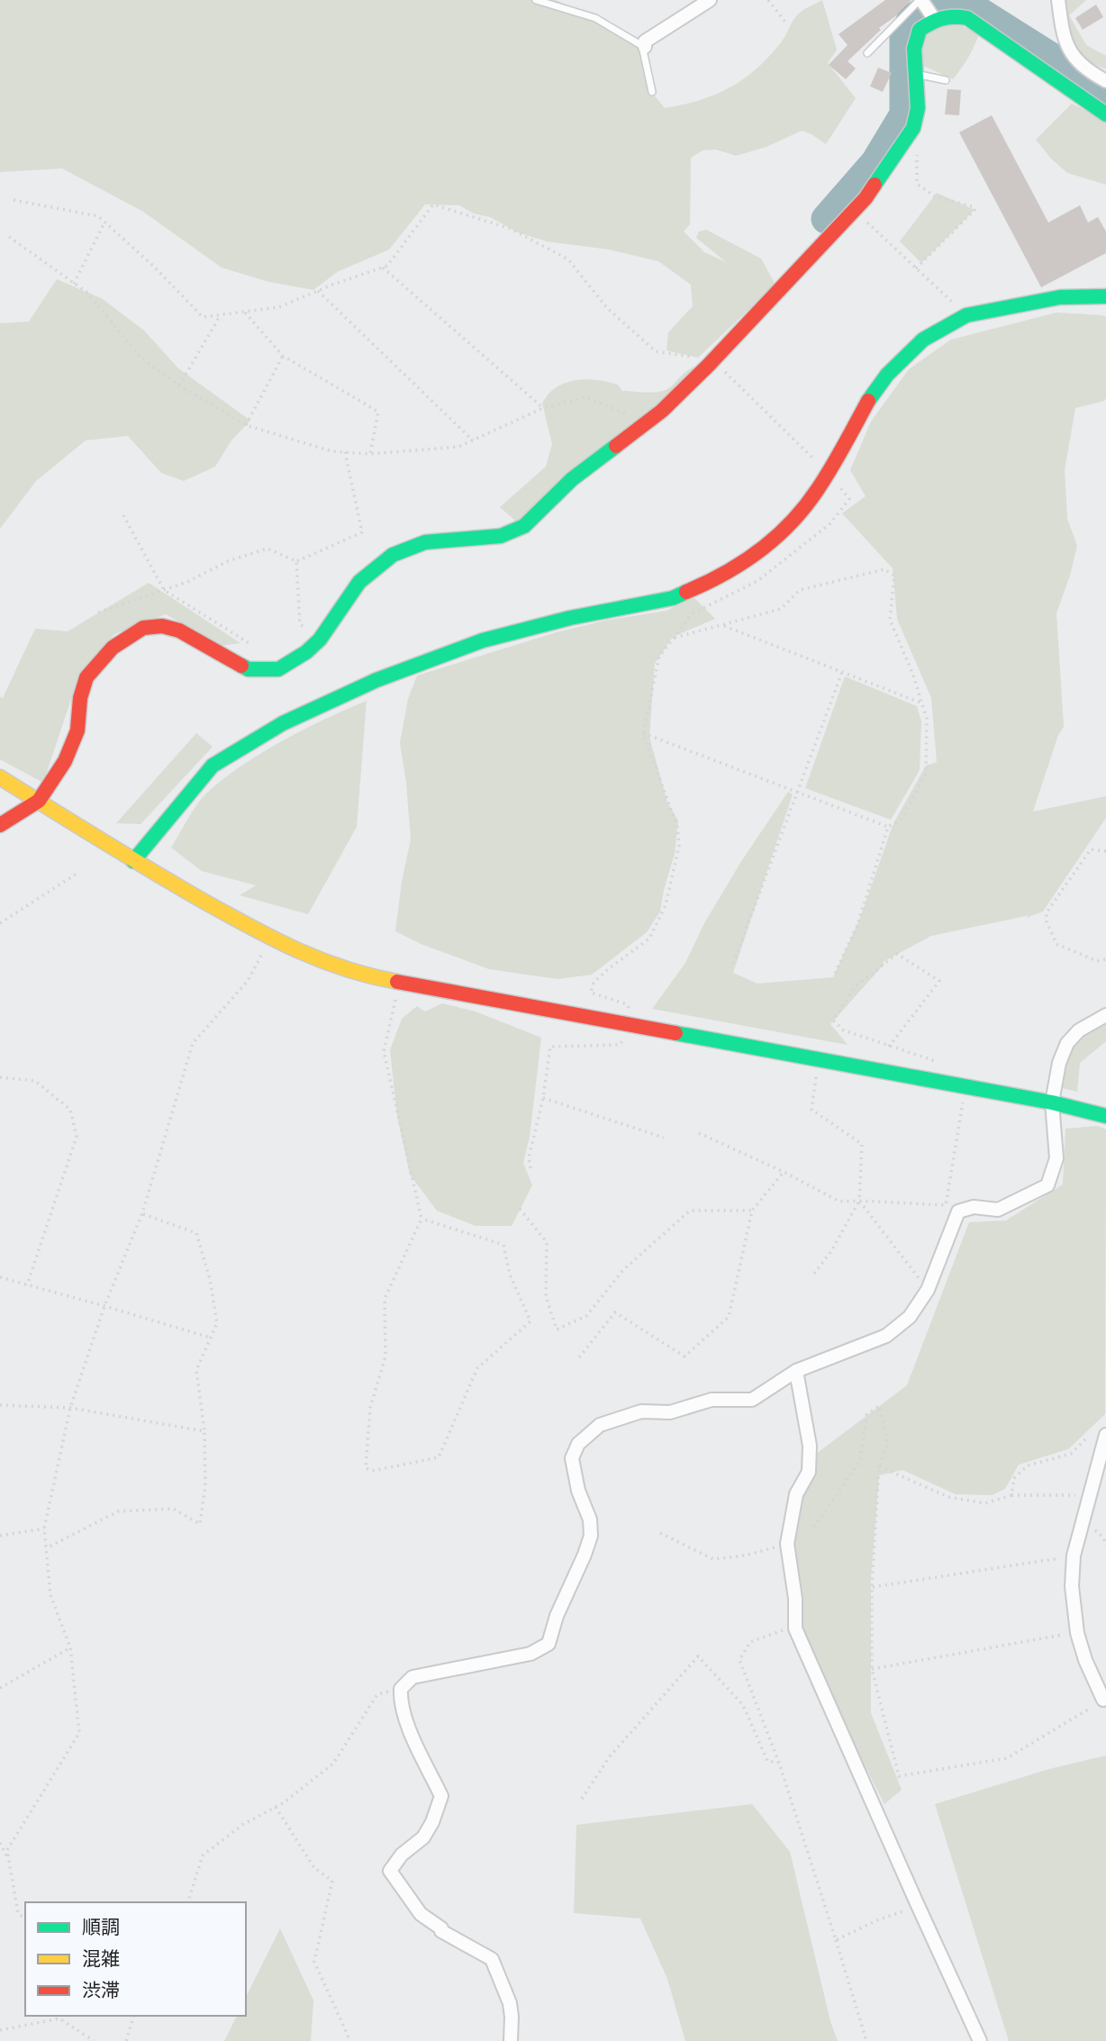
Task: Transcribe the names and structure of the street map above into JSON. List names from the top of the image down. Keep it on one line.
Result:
{"legend":["順調","混雑","渋滞"]}
